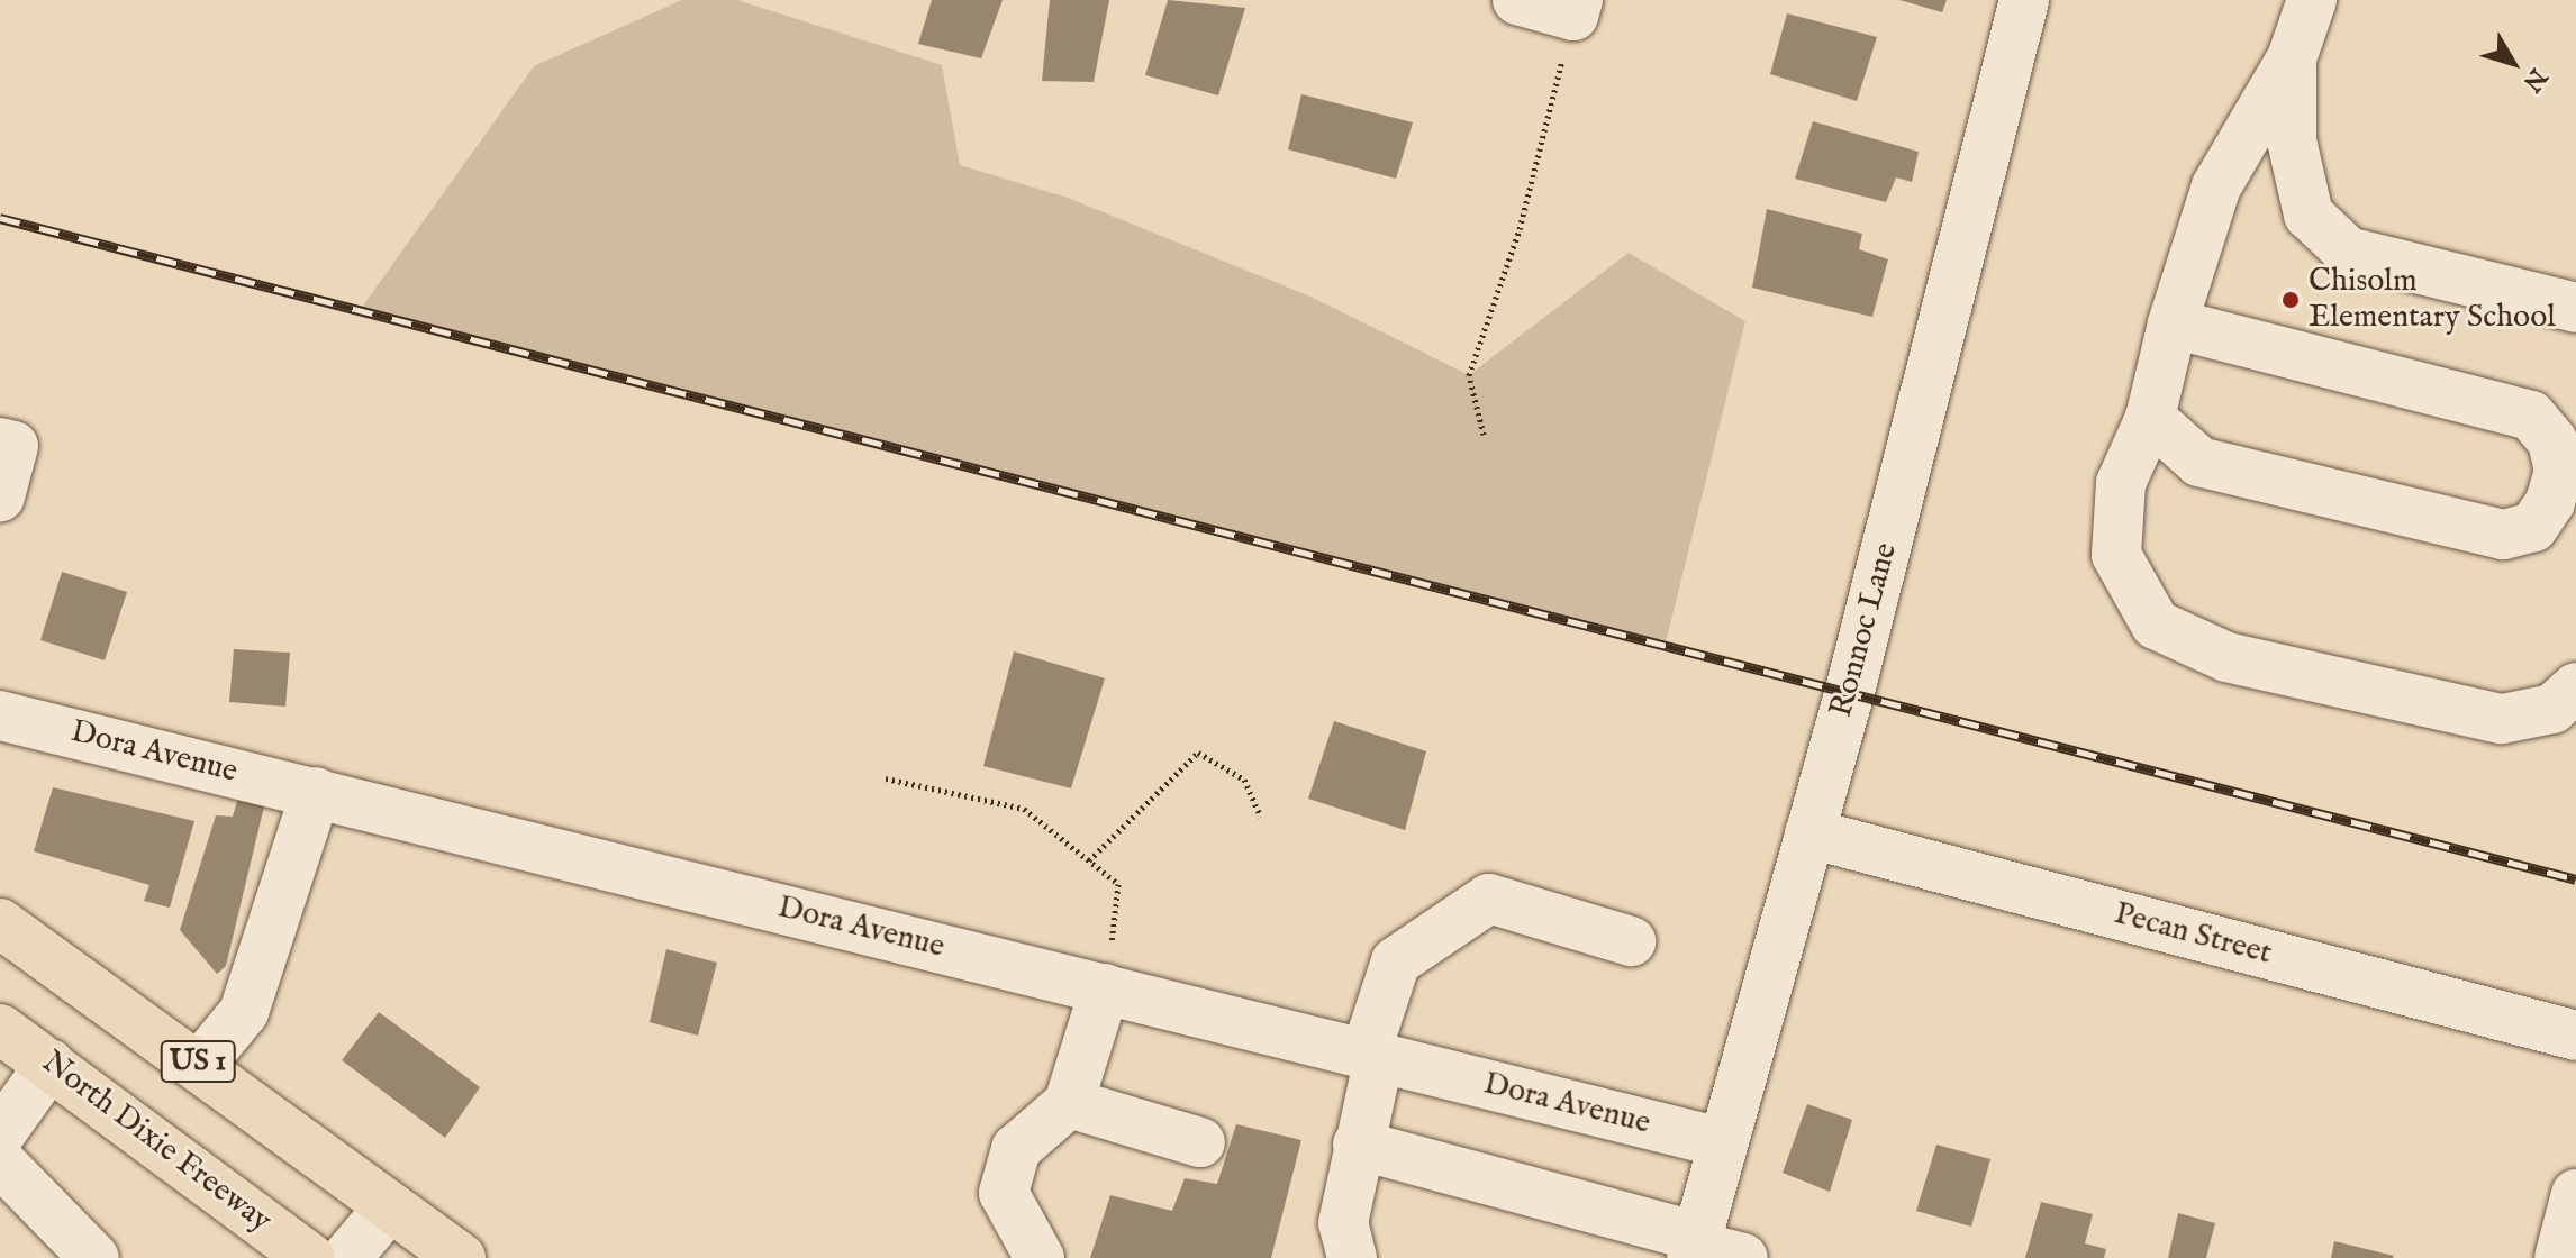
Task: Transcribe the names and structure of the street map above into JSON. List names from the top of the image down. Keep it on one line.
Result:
{"streets":{"main road":["US 1","North Dixie Freeway"],"street":["Ronnoc Lane","Dora Avenue","Pecan Street"]},"crossings":[["Ronnoc Lane","Dora Avenue"],["Ronnoc Lane","Pecan Street"]],"places":["Chisolm Elementary School"],"north":"bottom right"}
